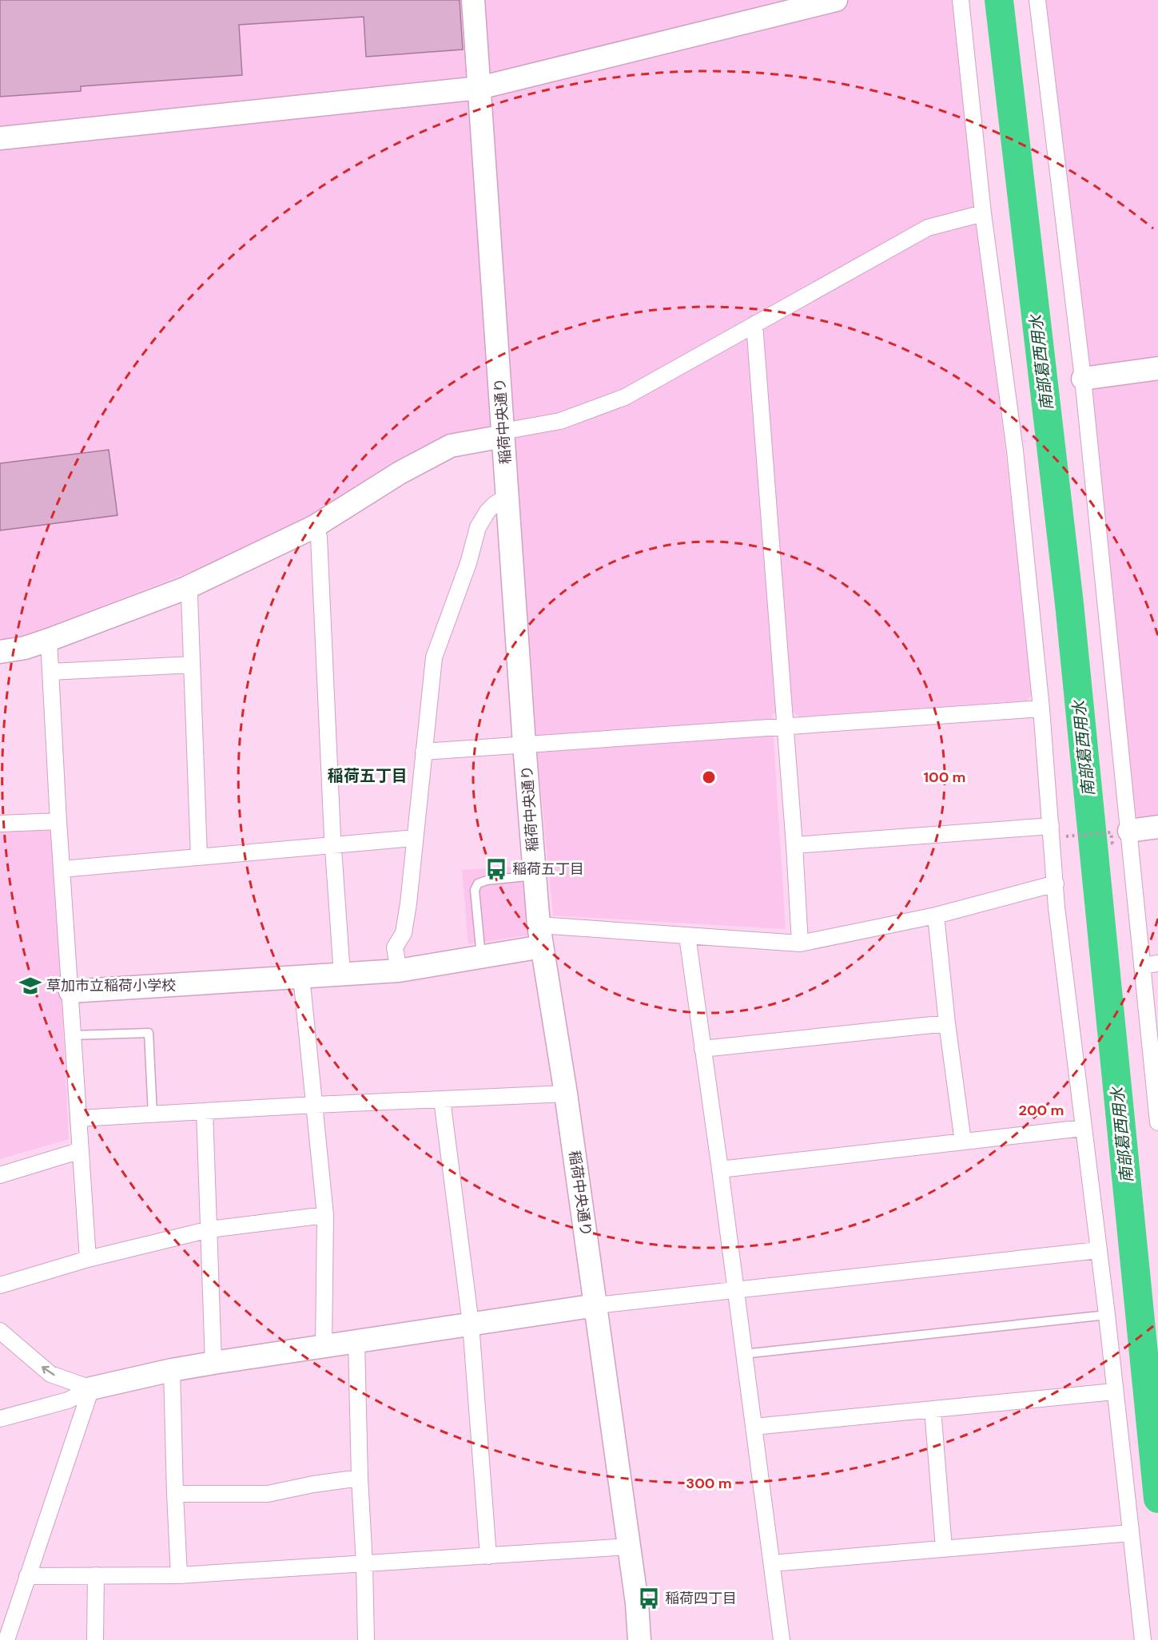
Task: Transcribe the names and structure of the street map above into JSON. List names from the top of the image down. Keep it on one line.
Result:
{"streets":{"street":["稲荷中央通り"]},"districts":["稲荷五丁目"],"water":["南部葛西用水"],"places":{"bus stop":["稲荷五丁目","稲荷四丁目"],"school or university":["草加市立稲荷小学校"]},"rings":["100 m","200 m","300 m"]}
